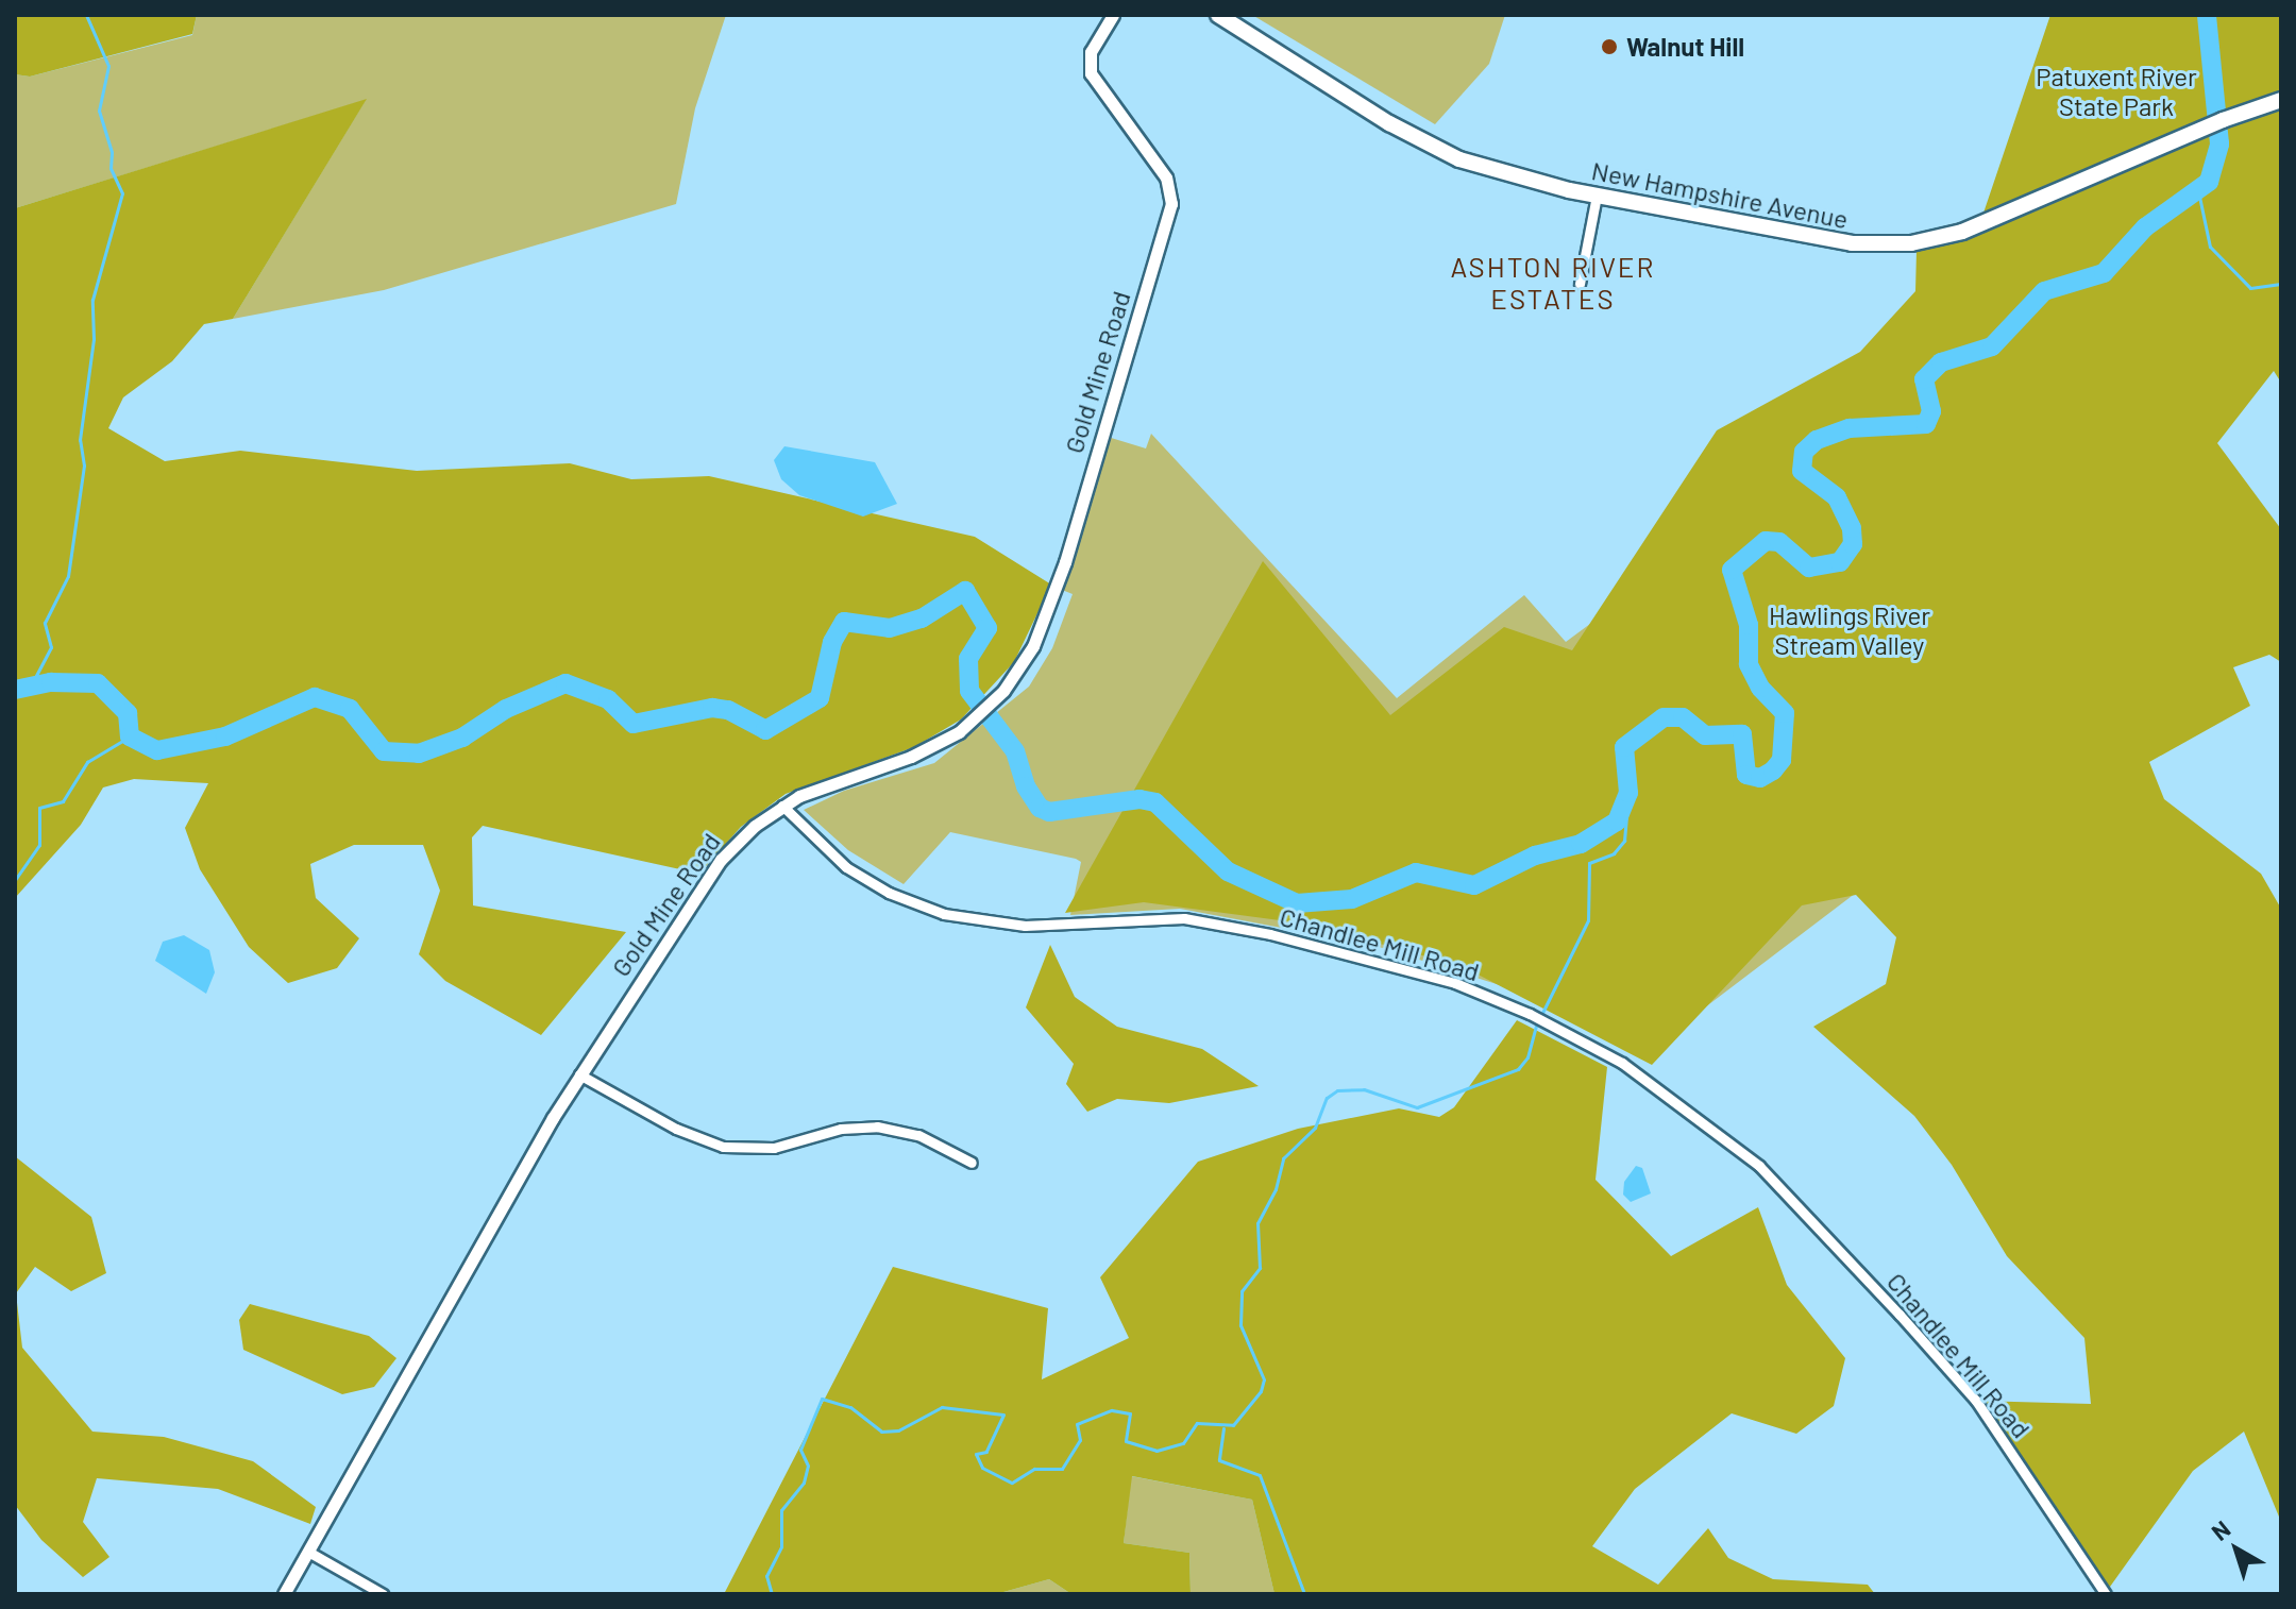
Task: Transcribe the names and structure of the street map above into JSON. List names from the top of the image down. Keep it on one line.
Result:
{"streets":{"main road":["New Hampshire Avenue"],"street":["Gold Mine Road","Chandlee Mill Road"]},"crossings":[["Gold Mine Road","Chandlee Mill Road"]],"districts":["ASHTON RIVER ESTATES"],"parks":["Patuxent River State Park","Hawlings River Stream Valley"],"places":["Walnut Hill"],"north":"top left"}
